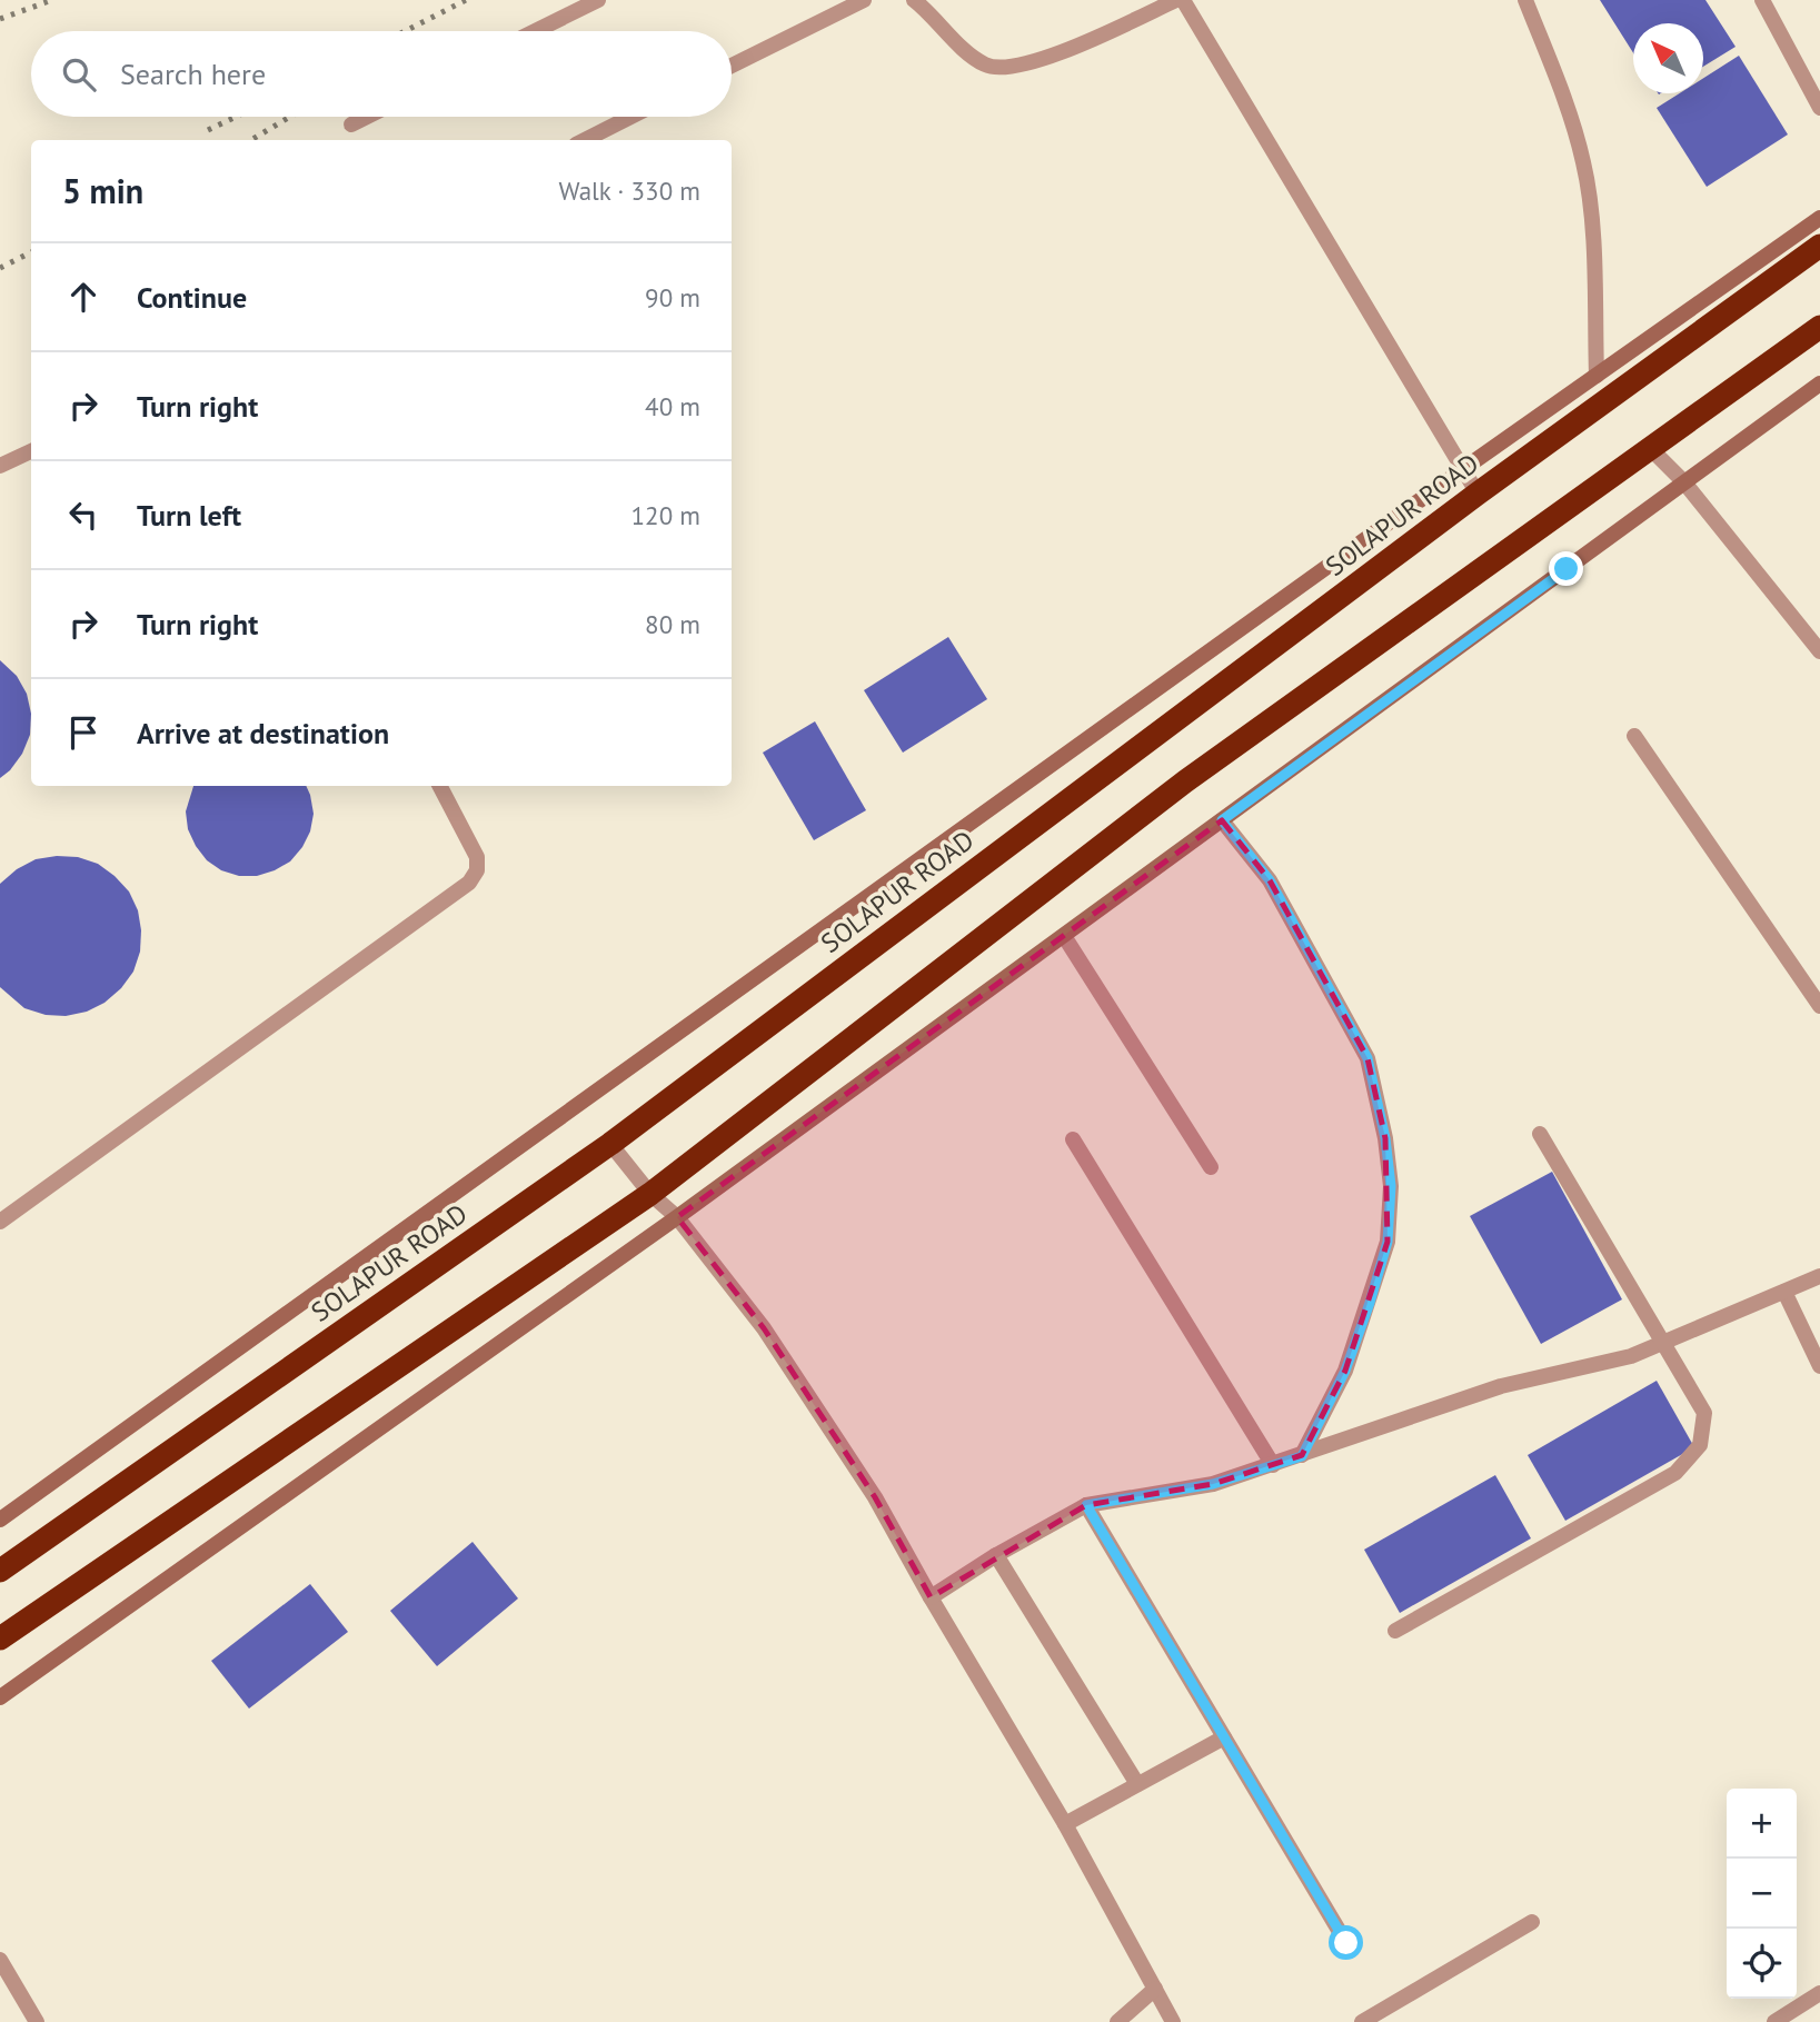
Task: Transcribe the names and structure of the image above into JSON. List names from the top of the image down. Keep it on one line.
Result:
{"streets":{"highway":["SOLAPUR ROAD"]},"north":"top left","page":{"search":"Search here","heading":["5 min","Walk · 330 m"],"list":[["Continue","90 m"],["Turn right","40 m"],["Turn left","120 m"],["Turn right","80 m"],"Arrive at destination"],"map_buttons":["+","−"]}}
